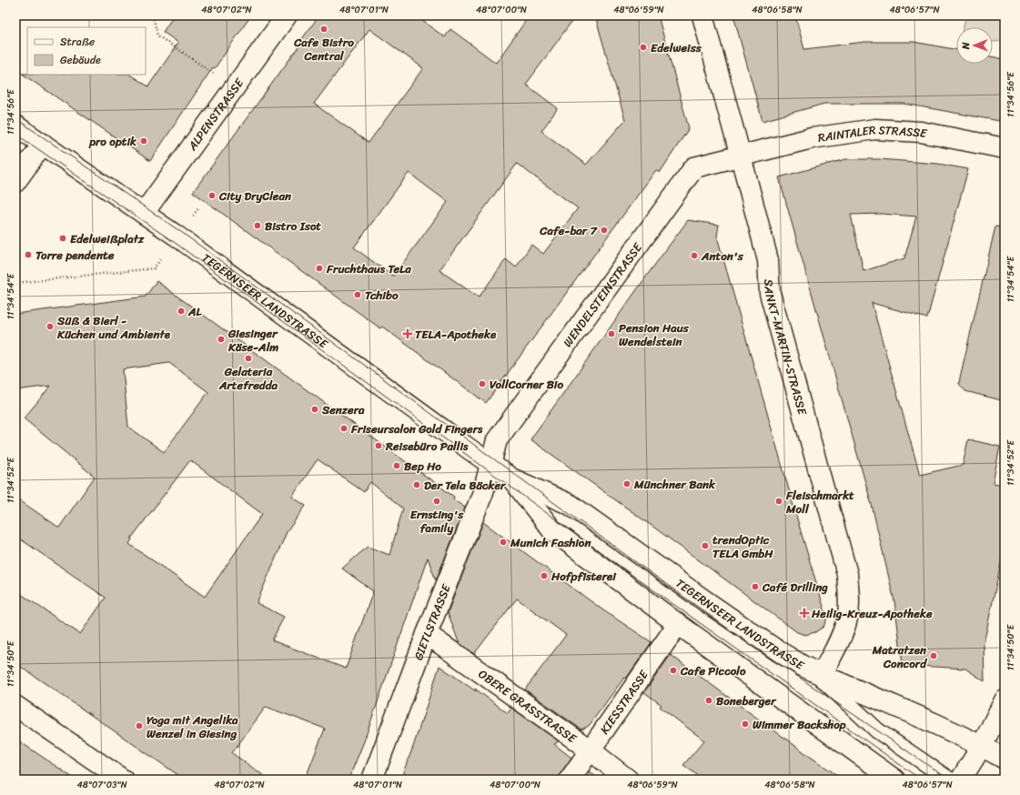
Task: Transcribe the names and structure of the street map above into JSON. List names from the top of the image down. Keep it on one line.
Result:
{"streets":{"street":["ALPENSTRASSE","RAINTALER STRASSE","WENDELSTEINSTRASSE","TEGERNSEER LANDSTRASSE","SANKT-MARTIN-STRASSE","GIETLSTRASSE","KIESSTRASSE","OBERE GRASSTRASSE"]},"crossings":[["ALPENSTRASSE","TEGERNSEER LANDSTRASSE"],["RAINTALER STRASSE","WENDELSTEINSTRASSE"],["RAINTALER STRASSE","SANKT-MARTIN-STRASSE"],["WENDELSTEINSTRASSE","TEGERNSEER LANDSTRASSE"],["WENDELSTEINSTRASSE","SANKT-MARTIN-STRASSE"],["WENDELSTEINSTRASSE","GIETLSTRASSE"],["TEGERNSEER LANDSTRASSE","SANKT-MARTIN-STRASSE"],["TEGERNSEER LANDSTRASSE","GIETLSTRASSE"],["TEGERNSEER LANDSTRASSE","KIESSTRASSE"],["GIETLSTRASSE","OBERE GRASSTRASSE"],["KIESSTRASSE","OBERE GRASSTRASSE"]],"places":{"other":["Cafe Bistro Central","Edelweiss","pro optik","City DryClean","Bistro Isot","Cafe-bar 7","Edelweißplatz","Torre pendente","Anton's","Fruchthaus TeLa","Tchibo","AL","Süß & Bierl - Küchen und Ambiente","Pension Haus Wendelstein","Giesinger Käse-Alm","Gelateria Artefredda","VollCorner Bio","Senzera","Friseursalon Gold Fingers","Reisebüro Pallis","Bep Ho","Münchner Bank","Der Tela Bäcker","Ernsting's family","Fleischmarkt Moll","Munich Fashion","trendOptic TELA GmbH","Hofpfisterei","Café Drilling","Matratzen Concord","Cafe Piccolo","Boneberger","Wimmer Backshop","Yoga mit Angelika Wenzel in Giesing"],"health":["TELA-Apotheke","Heilig-Kreuz-Apotheke"]},"legend":["Straße","Gebäude"],"north":"left","coordinates":["48°07'02\"N","48°07'01\"N","48°07'00\"N","48°06'59\"N","48°06'58\"N","48°06'57\"N","11°34'56\"E","11°34'54\"E","11°34'52\"E","11°34'50\"E","48°07'03\"N"]}
